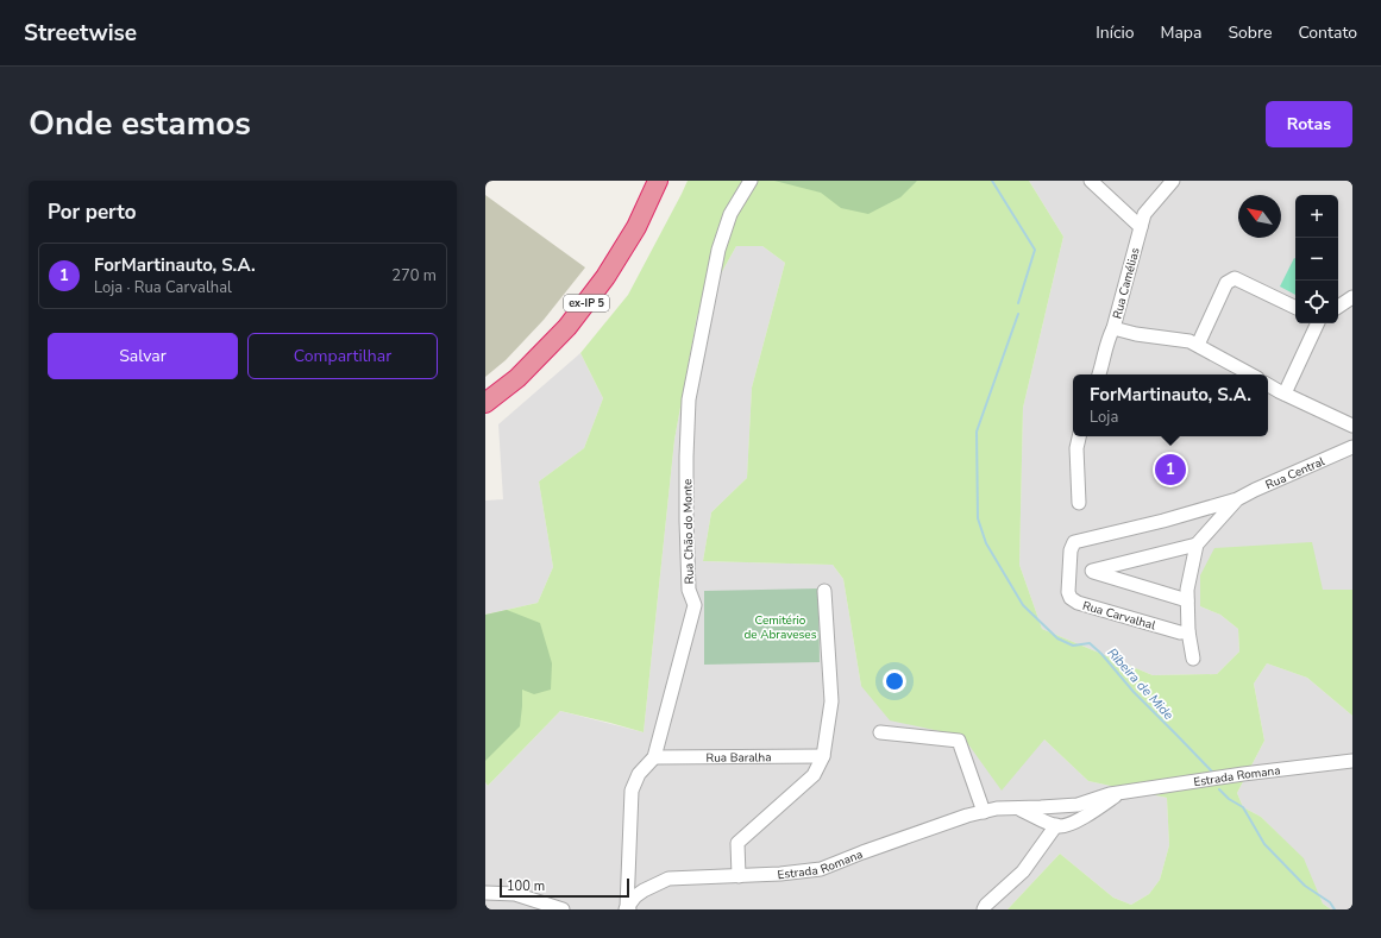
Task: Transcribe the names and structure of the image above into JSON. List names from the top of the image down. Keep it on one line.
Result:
{"streets":{"highway":["ex-IP 5"],"street":["Rua Camélias","Rua Central","Rua Chão do Monte","Rua Carvalhal","Rua Baralha","Estrada Romana"]},"crossings":[["Rua Central","Rua Carvalhal"],["Rua Chão do Monte","Rua Baralha"],["Rua Chão do Monte","Estrada Romana"]],"water":["Ribeira de Mide"],"parks":["Cemitério de Abraveses"],"scale_bar":"100 m","north":"top left","page":{"header":"Streetwise","nav":["Início","Mapa","Sobre","Contato"],"title":"Onde estamos","buttons":["Rotas",["Salvar","Compartilhar"]],"heading":"Por perto","map_buttons":["+","−"],"list":[{"mark":"1","name":"ForMartinauto, S.A.","note":"Loja · Rua Carvalhal","value":"270 m"}],"popup":["ForMartinauto, S.A.","Loja"],"pins":"1","scale":"100 m"}}
